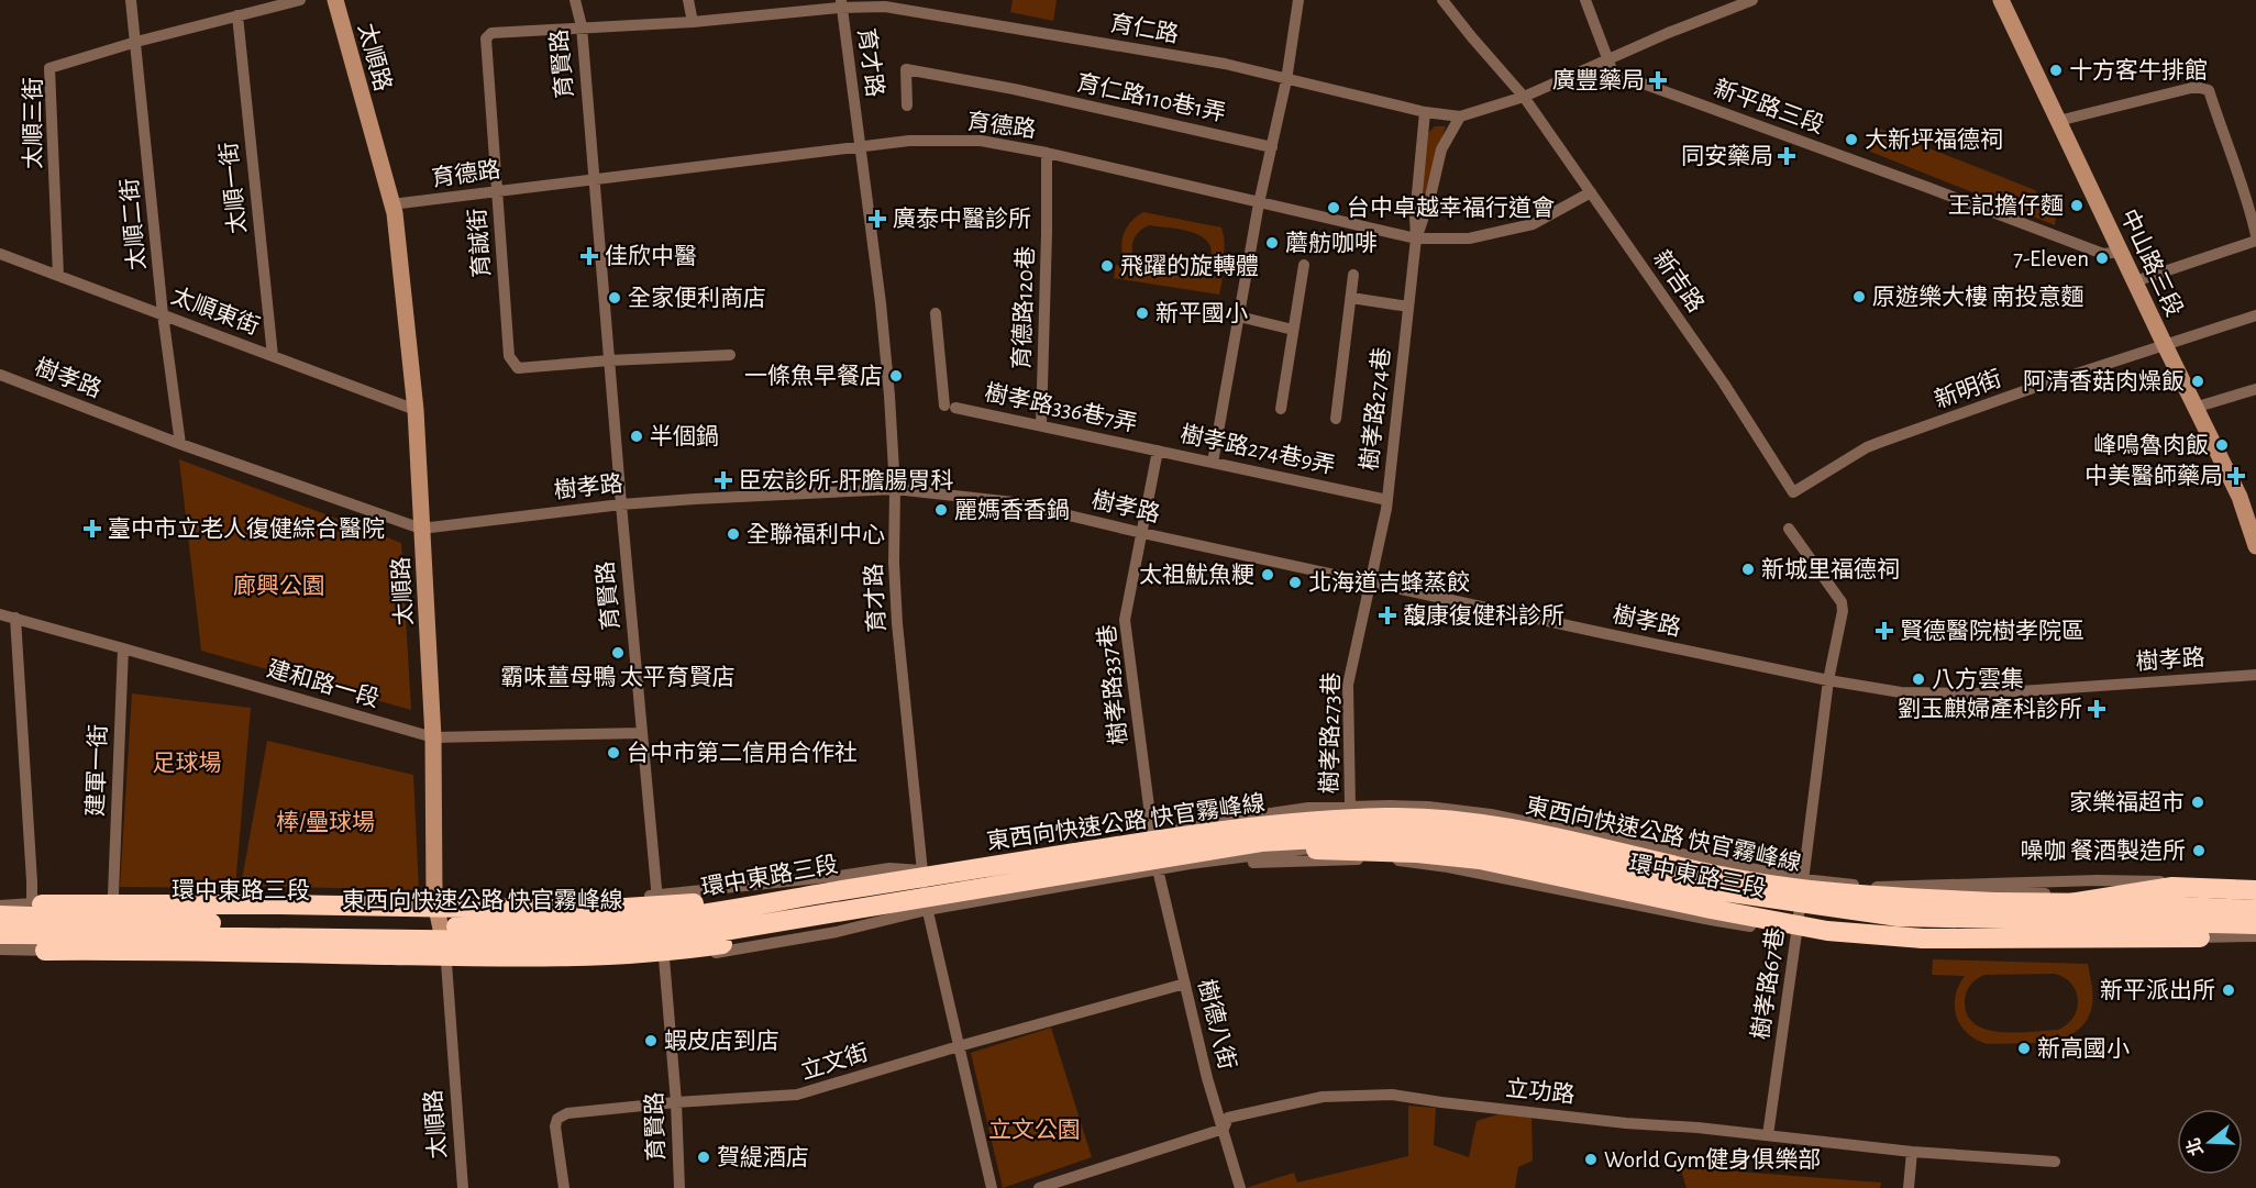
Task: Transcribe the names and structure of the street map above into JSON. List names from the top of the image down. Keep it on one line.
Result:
{"streets":{"highway":["東西向快速公路 快官霧峰線"],"street":["育仁路","太順路","育才路","育賢路","育仁路110巷1弄","新平路三段","太順三街","育德路","太順一街","太順二街","育誠街","中山路三段","新吉路","育德路120巷","太順東街","樹孝路","新明街","樹孝路336巷7弄","樹孝路274巷","樹孝路274巷9弄","建和路一段","樹孝路337巷","樹孝路273巷","建軍一街","環中東路三段","樹孝路67巷","樹德八街","立文街","立功路"]},"crossings":[["育仁路","育才路"],["育仁路","育賢路"],["育仁路","育誠街"],["太順路","育德路"],["太順路","太順東街"],["太順路","樹孝路"],["太順路","建和路一段"],["太順路","環中東路三段"],["育才路","育德路"],["育才路","樹孝路"],["育才路","環中東路三段"],["育才路","立文街"],["育賢路","育德路"],["育賢路","育誠街"],["育賢路","樹孝路"],["育賢路","建和路一段"],["育賢路","環中東路三段"],["育賢路","立文街"],["新平路三段","中山路三段"],["太順三街","太順一街"],["太順三街","太順二街"],["太順三街","太順東街"],["育德路","育誠街"],["育德路","新吉路"],["育德路","育德路120巷"],["育德路","樹孝路274巷"],["太順一街","太順東街"],["太順二街","太順東街"],["太順二街","樹孝路"],["中山路三段","新明街"],["新吉路","新明街"],["育德路120巷","樹孝路336巷7弄"],["樹孝路","樹孝路274巷"],["樹孝路","樹孝路337巷"],["樹孝路","樹孝路273巷"],["樹孝路","樹孝路67巷"],["樹孝路336巷7弄","樹孝路274巷9弄"],["樹孝路336巷7弄","樹孝路337巷"],["樹孝路274巷","樹孝路274巷9弄"],["樹孝路274巷","樹孝路273巷"],["樹孝路274巷9弄","樹孝路337巷"],["建和路一段","建軍一街"],["樹孝路337巷","環中東路三段"],["樹孝路273巷","環中東路三段"],["建軍一街","環中東路三段"],["環中東路三段","樹孝路67巷"],["環中東路三段","樹德八街"],["樹孝路67巷","立功路"],["樹德八街","立文街"],["樹德八街","立功路"]],"parks":["廊興公園","足球場","棒/壘球場","立文公園"],"places":{"other":["十方客牛排館","大新坪福德祠","王記擔仔麵","台中卓越幸福行道會","蘑舫咖啡","7-Eleven","飛躍的旋轉體","原遊樂大樓 南投意麵","全家便利商店","新平國小","一條魚早餐店","阿清香菇肉燥飯","半個鍋","峰鳴魯肉飯","麗媽香香鍋","全聯福利中心","新城里福德祠","太祖魷魚粳","北海道吉蜂蒸餃","霸味薑母鴨 太平育賢店","八方雲集","台中市第二信用合作社","家樂福超市","噪咖 餐酒製造所","新平派出所","蝦皮店到店","新高國小","賀緹酒店","World Gym健身俱樂部"],"health":["廣豐藥局","同安藥局","廣泰中醫診所","佳欣中醫","中美醫師藥局","臣宏診所-肝膽腸胃科","臺中市立老人復健綜合醫院","馥康復健科診所","賢德醫院樹孝院區","劉玉麒婦產科診所"]},"north":"left"}
